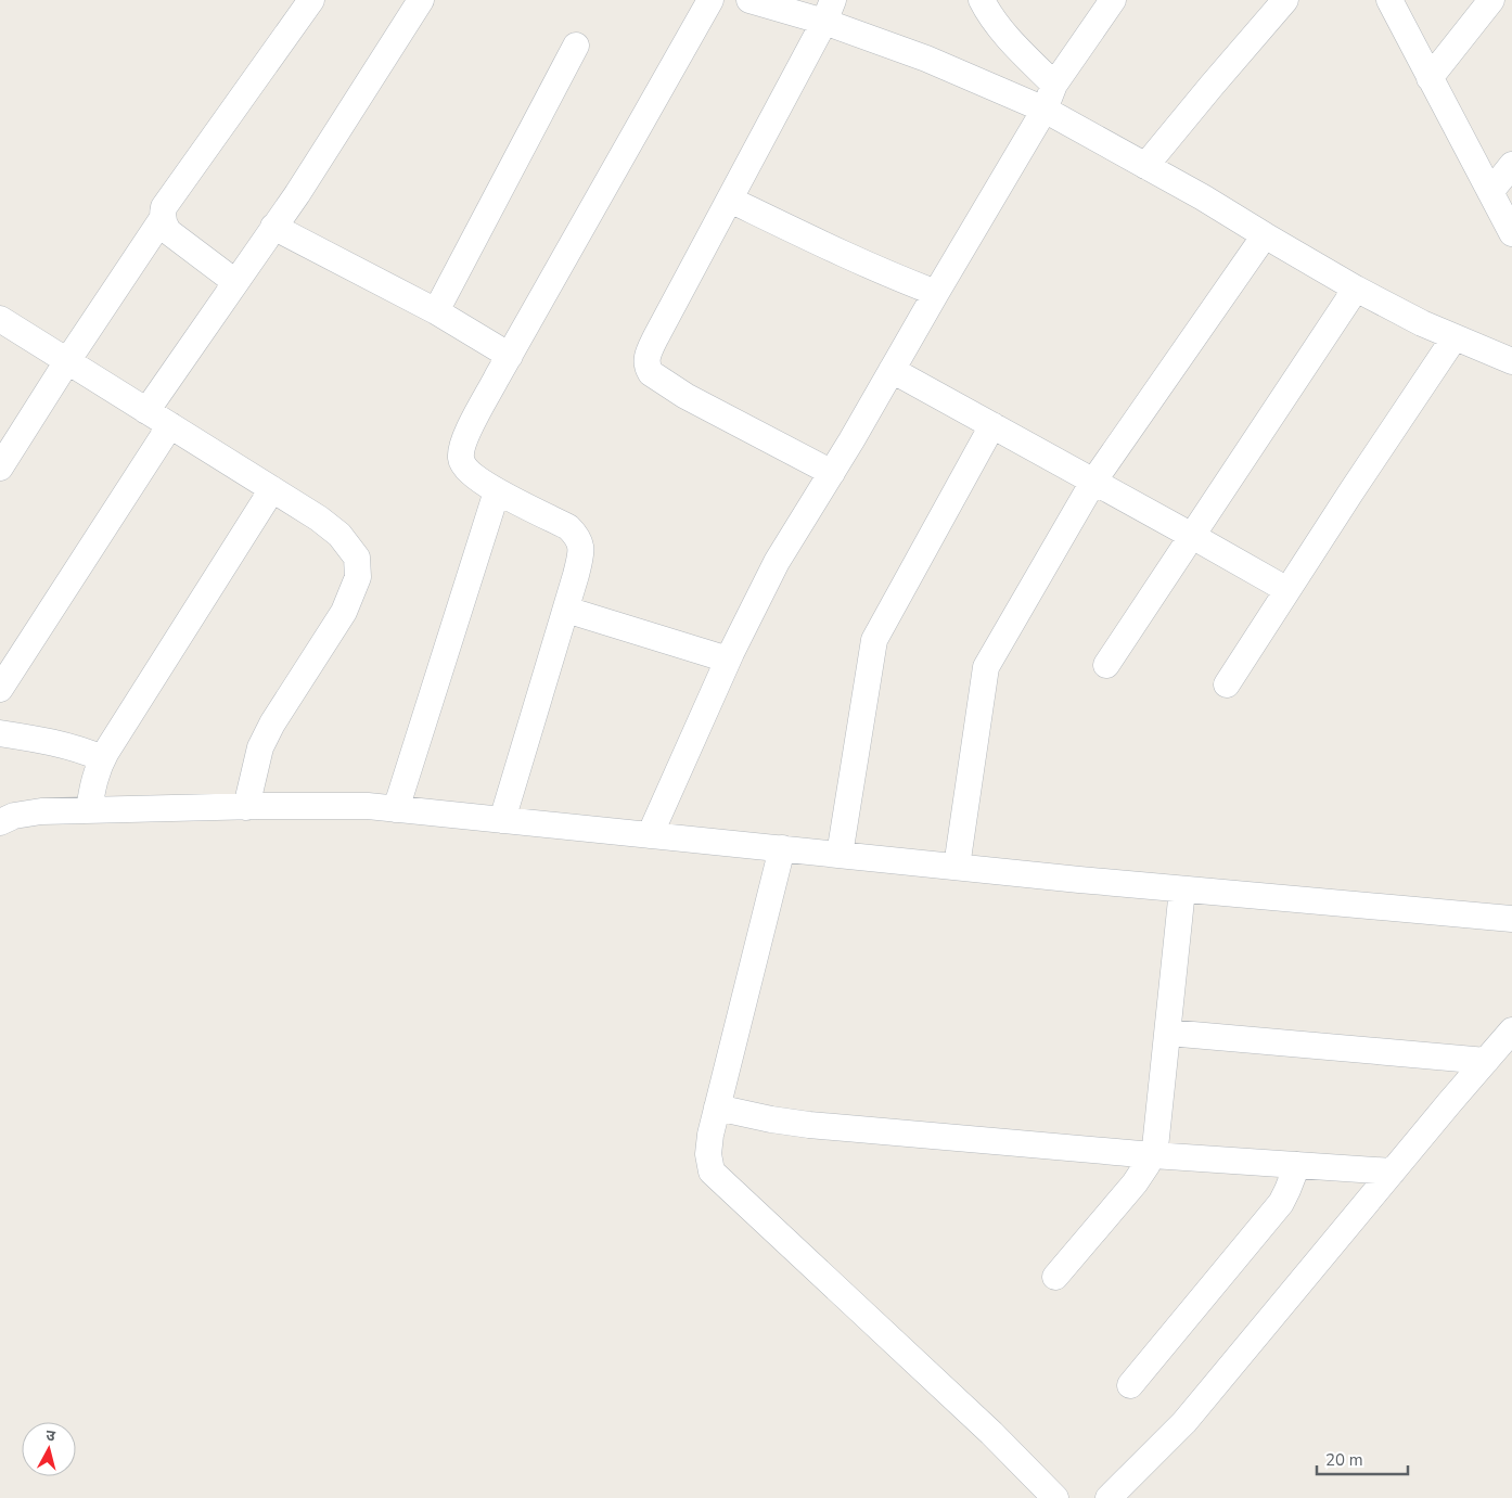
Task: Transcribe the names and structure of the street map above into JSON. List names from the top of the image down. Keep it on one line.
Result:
{"scale_bar":"20 m","north":"top"}
